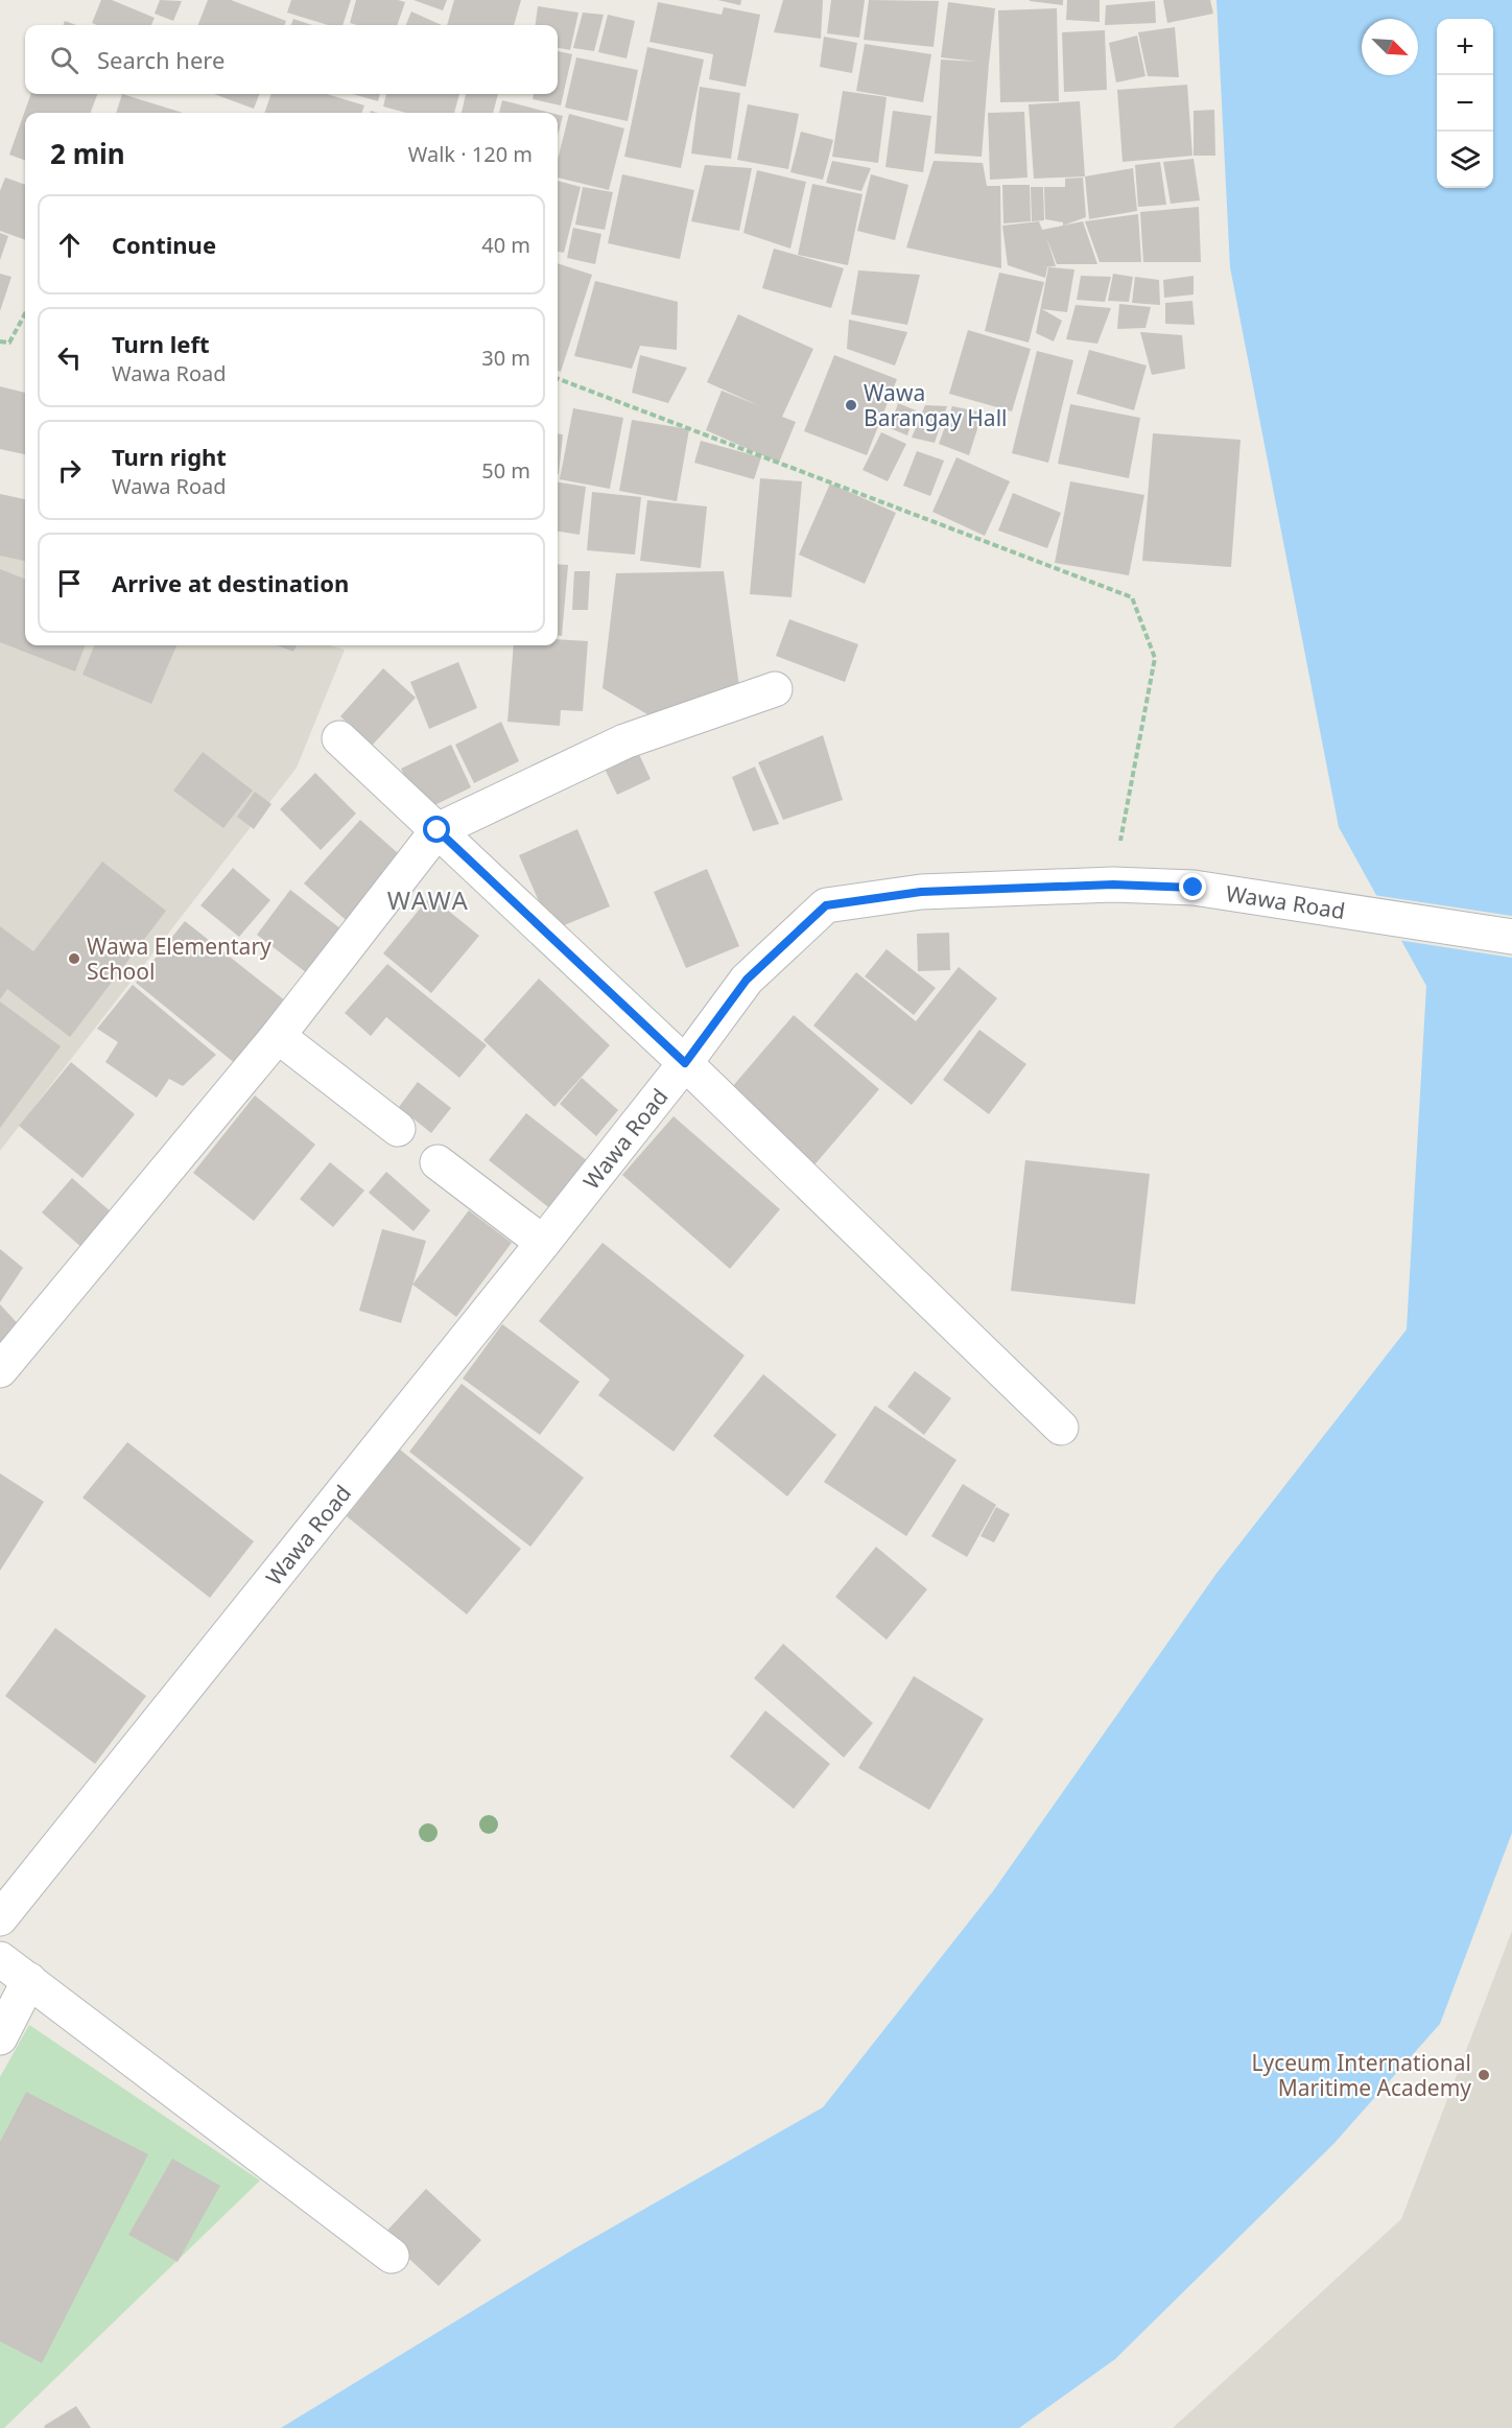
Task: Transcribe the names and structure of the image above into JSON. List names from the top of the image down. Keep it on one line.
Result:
{"streets":{"street":["Wawa Road"]},"districts":["WAWA"],"places":["Wawa Barangay Hall","Wawa Elementary School","Lyceum International Maritime Academy"],"north":"bottom right","page":{"map_buttons":["+","−"],"search":"Search here","heading":["2 min","Walk · 120 m"],"list":[["Continue","40 m"],["Turn left","Wawa Road","30 m"],["Turn right","Wawa Road","50 m"],"Arrive at destination"]}}
